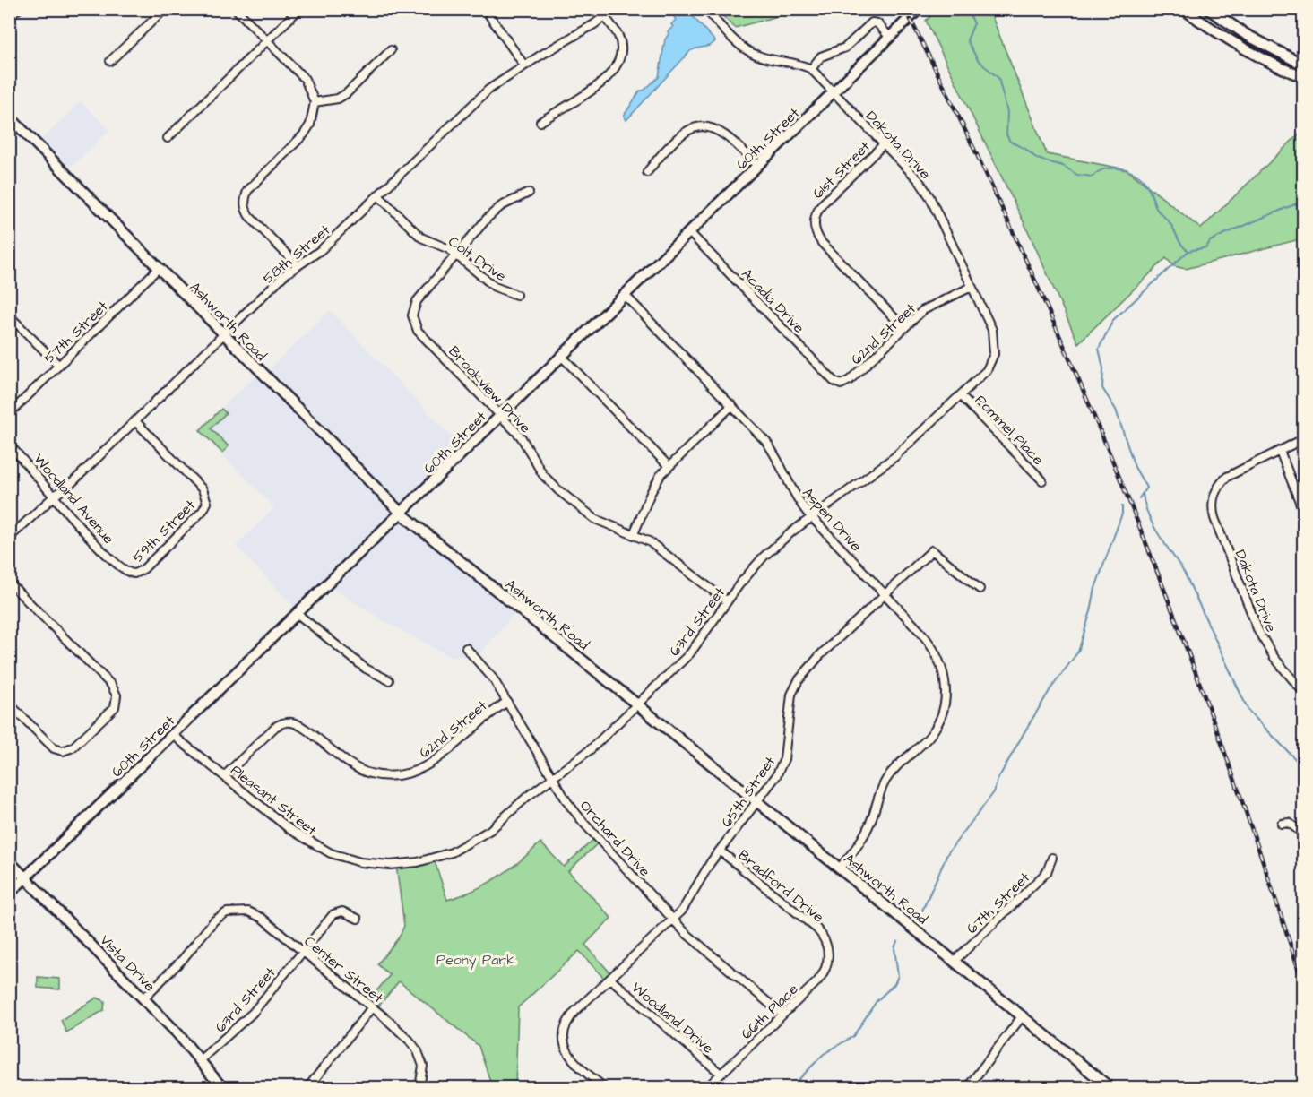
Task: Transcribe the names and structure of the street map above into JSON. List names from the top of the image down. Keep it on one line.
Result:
{"streets":{"main road":["60th Street","Ashworth Road","Vista Drive"],"street":["Dakota Drive","61st Street","58th Street","Colt Drive","Acadia Drive","57th Street","62nd Street","Brookview Drive","Pommel Place","Woodland Avenue","Aspen Drive","59th Street","63rd Street","65th Street","Pleasant Street","Orchard Drive","Bradford Drive","67th Street","Center Street","66th Place","Woodland Drive"]},"crossings":[["60th Street","Dakota Drive"],["60th Street","Acadia Drive"],["60th Street","Ashworth Road"],["60th Street","Brookview Drive"],["60th Street","Aspen Drive"],["60th Street","Pleasant Street"],["60th Street","Vista Drive"],["Dakota Drive","61st Street"],["Dakota Drive","62nd Street"],["Dakota Drive","63rd Street"],["61st Street","62nd Street"],["58th Street","Colt Drive"],["58th Street","Ashworth Road"],["58th Street","Woodland Avenue"],["58th Street","59th Street"],["Colt Drive","Brookview Drive"],["Acadia Drive","62nd Street"],["Ashworth Road","57th Street"],["Ashworth Road","Aspen Drive"],["Ashworth Road","63rd Street"],["Ashworth Road","65th Street"],["Ashworth Road","67th Street"],["62nd Street","Pleasant Street"],["62nd Street","Orchard Drive"],["Brookview Drive","63rd Street"],["Pommel Place","63rd Street"],["Woodland Avenue","59th Street"],["Aspen Drive","63rd Street"],["Aspen Drive","65th Street"],["63rd Street","Pleasant Street"],["63rd Street","Orchard Drive"],["63rd Street","Vista Drive"],["63rd Street","Center Street"],["65th Street","Orchard Drive"],["65th Street","Bradford Drive"],["65th Street","Woodland Drive"],["Orchard Drive","66th Place"],["Bradford Drive","66th Place"],["Vista Drive","Center Street"],["66th Place","Woodland Drive"]],"parks":["Peony Park"]}
